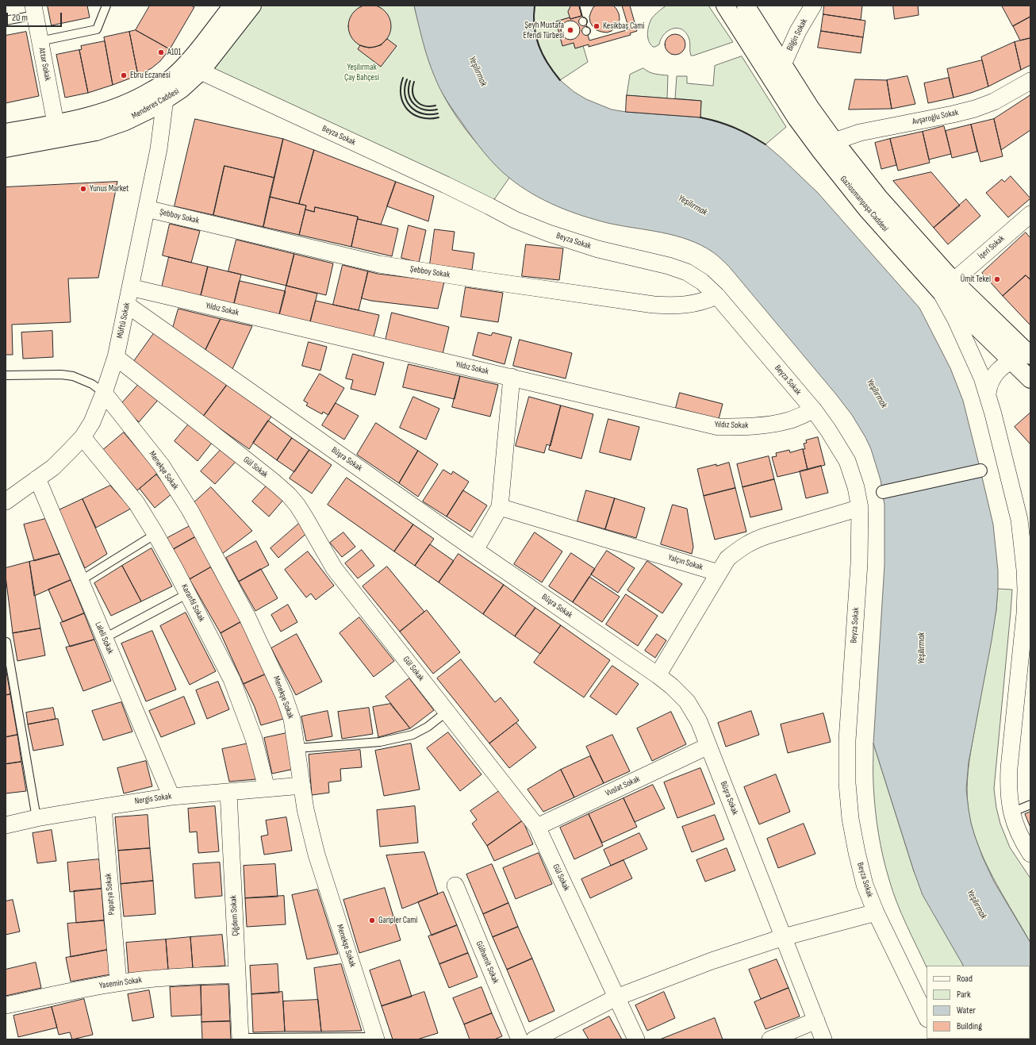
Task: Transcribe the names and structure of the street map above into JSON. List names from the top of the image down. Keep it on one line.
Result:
{"streets":{"main road":["Menderes Caddesi","Gaziosmanpaşa Caddesi"],"street":["Bilgin Sokak","Attar Sokak","Avşaroğlu Sokak","Beyza Sokak","Şebboy Sokak","İşeri Sokak","Yıldız Sokak","Müftü Sokak","Büşra Sokak","Gül Sokak","Menekşe Sokak","Yalçın Sokak","Karanfil Sokak","Laleli Sokak","Vuslat Sokak","Nergis Sokak","Papatya Sokak","Çiğdem Sokak","Gülhamit Sokak","Yasemin Sokak"]},"crossings":[["Bilgin Sokak","Gaziosmanpaşa Caddesi"],["Attar Sokak","Menderes Caddesi"],["Menderes Caddesi","Beyza Sokak"],["Menderes Caddesi","Müftü Sokak"],["Avşaroğlu Sokak","Gaziosmanpaşa Caddesi"],["Beyza Sokak","Şebboy Sokak"],["Beyza Sokak","Yıldız Sokak"],["Gaziosmanpaşa Caddesi","İşeri Sokak"],["Şebboy Sokak","Müftü Sokak"],["Yıldız Sokak","Müftü Sokak"],["Müftü Sokak","Büşra Sokak"],["Müftü Sokak","Gül Sokak"],["Müftü Sokak","Menekşe Sokak"],["Müftü Sokak","Karanfil Sokak"],["Müftü Sokak","Laleli Sokak"],["Büşra Sokak","Vuslat Sokak"],["Gül Sokak","Vuslat Sokak"],["Menekşe Sokak","Nergis Sokak"],["Karanfil Sokak","Nergis Sokak"],["Laleli Sokak","Nergis Sokak"],["Nergis Sokak","Papatya Sokak"],["Nergis Sokak","Çiğdem Sokak"],["Papatya Sokak","Yasemin Sokak"],["Çiğdem Sokak","Yasemin Sokak"]],"water":["Yeşilırmak"],"parks":["Yeşilırmak Çay Bahçesi"],"places":["Kesikbaş Cami","Şeyh Mustafa Efendi Türbesi","A101","Ebru Eczanesi","Yunus Market","Ümit Tekel","Garipler Cami"],"legend":["Road","Park","Water","Building"],"scale_bar":"20 m"}
